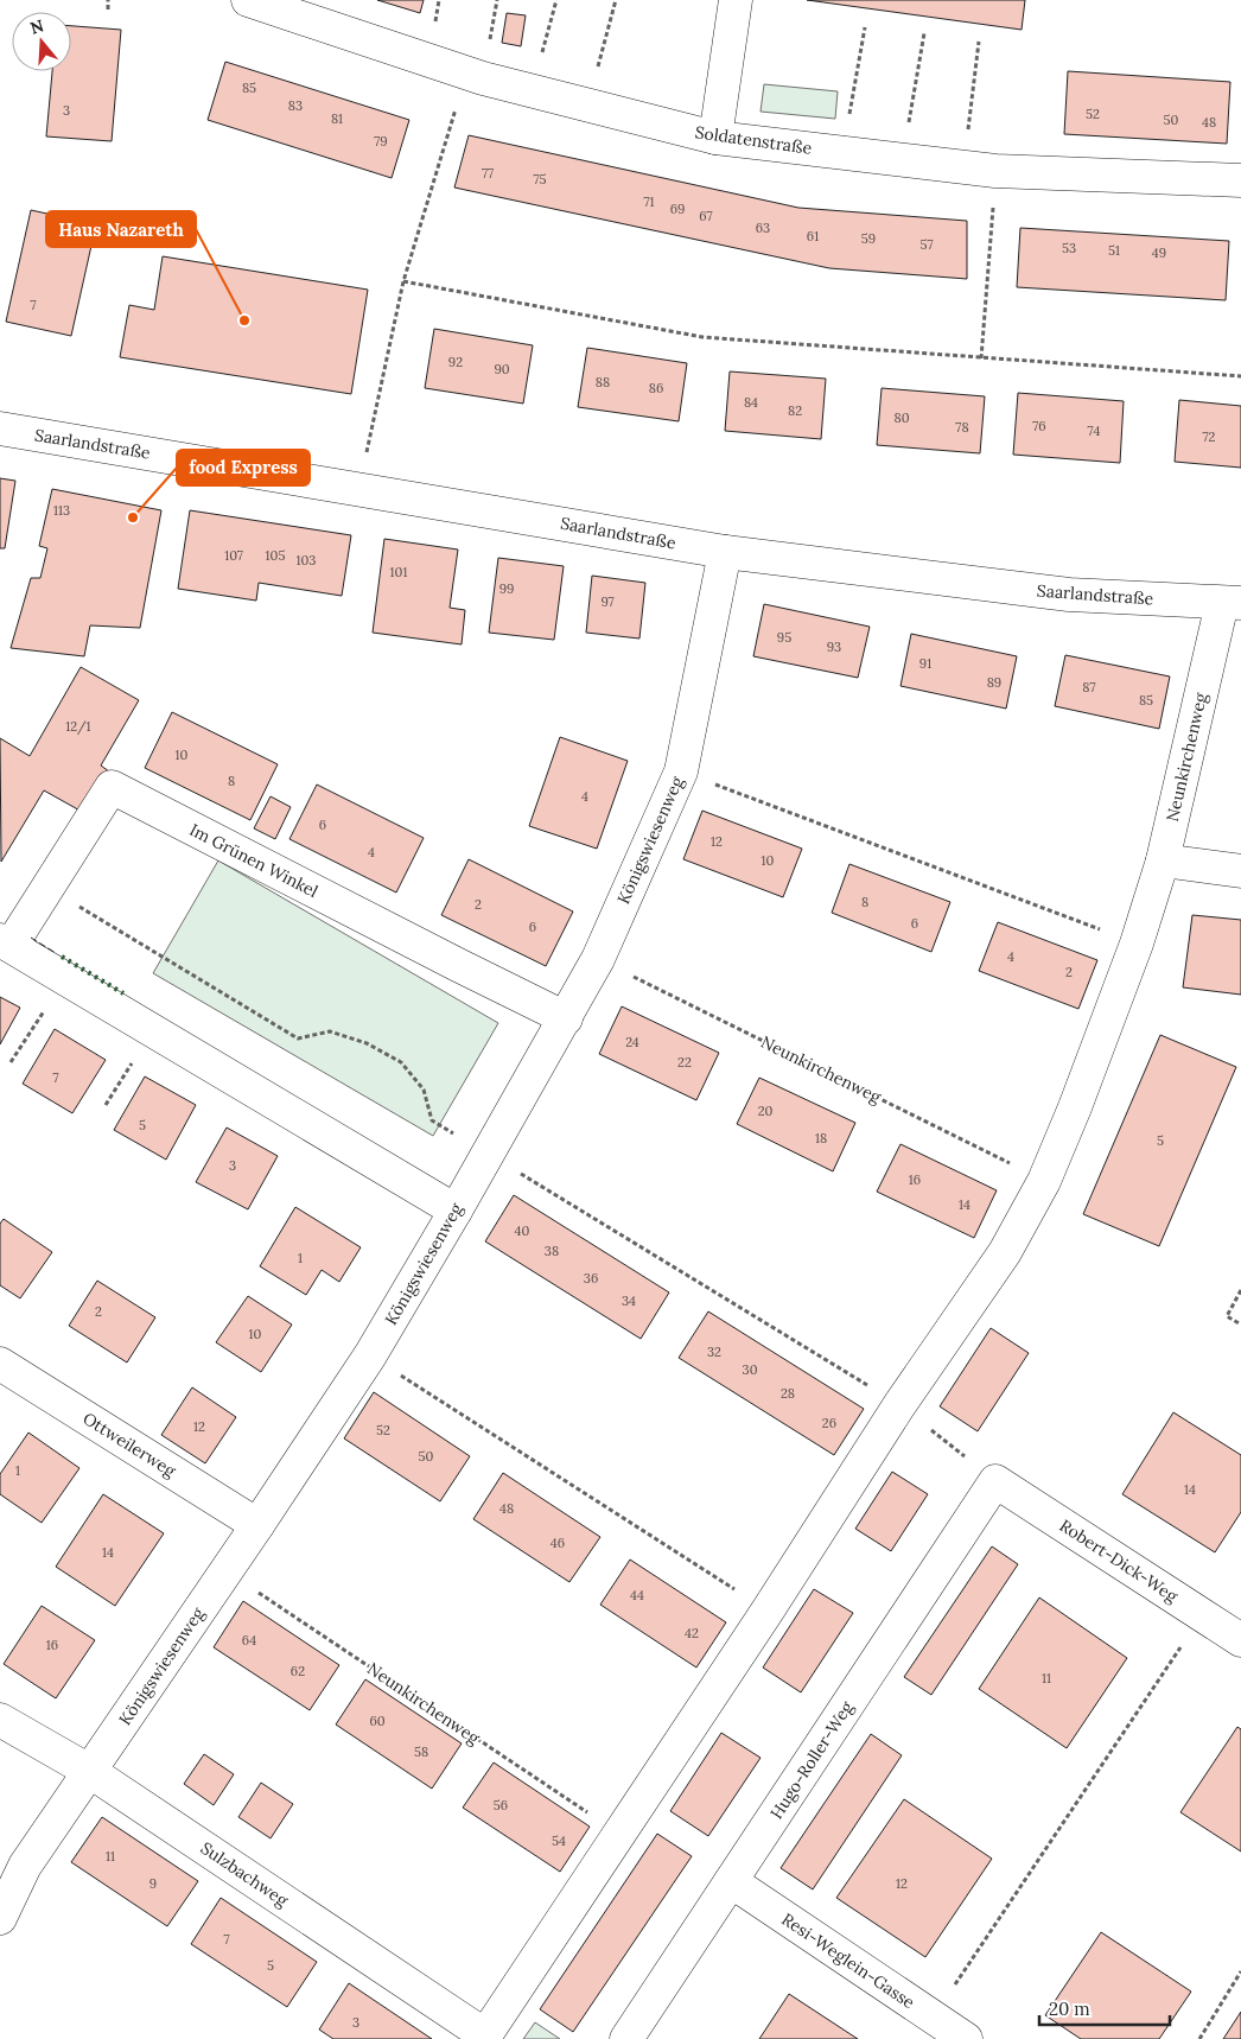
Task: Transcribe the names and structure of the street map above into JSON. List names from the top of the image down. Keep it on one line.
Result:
{"streets":{"street":["Soldatenstraße","Saarlandstraße","Neunkirchenweg","Königswiesenweg","Im Grünen Winkel","Ottweilerweg","Robert-Dick-Weg","Hugo-Roller-Weg","Sulzbachweg","Resi-Weglein-Gasse"]},"crossings":[["Saarlandstraße","Neunkirchenweg"],["Saarlandstraße","Königswiesenweg"],["Neunkirchenweg","Königswiesenweg"],["Neunkirchenweg","Sulzbachweg"],["Königswiesenweg","Im Grünen Winkel"],["Königswiesenweg","Ottweilerweg"],["Königswiesenweg","Sulzbachweg"],["Robert-Dick-Weg","Hugo-Roller-Weg"],["Hugo-Roller-Weg","Resi-Weglein-Gasse"]],"places":["Haus Nazareth","food Express"],"house_numbers":["85","83","3","52","81","50","48","79","77","75","71","69","67","63","61","59","57","53","51","49","7","92","90","88","86","84","82","80","76","78","74","72","113","107","105","103","101","99","97","95","93","91","89","87","85","12/1","10","8","4","6","12","4","10","8","2","6","6","4","2","24","22","7","20","5","18","5","3","16","14","40","38","1","36","34","2","10","32","30","28","26","12","52","50","1","14","48","46","14","44","42","64","16","62","11","60","58","56","54","11","9","12","7","5","3"],"scale_bar":"20 m","north":"top"}
